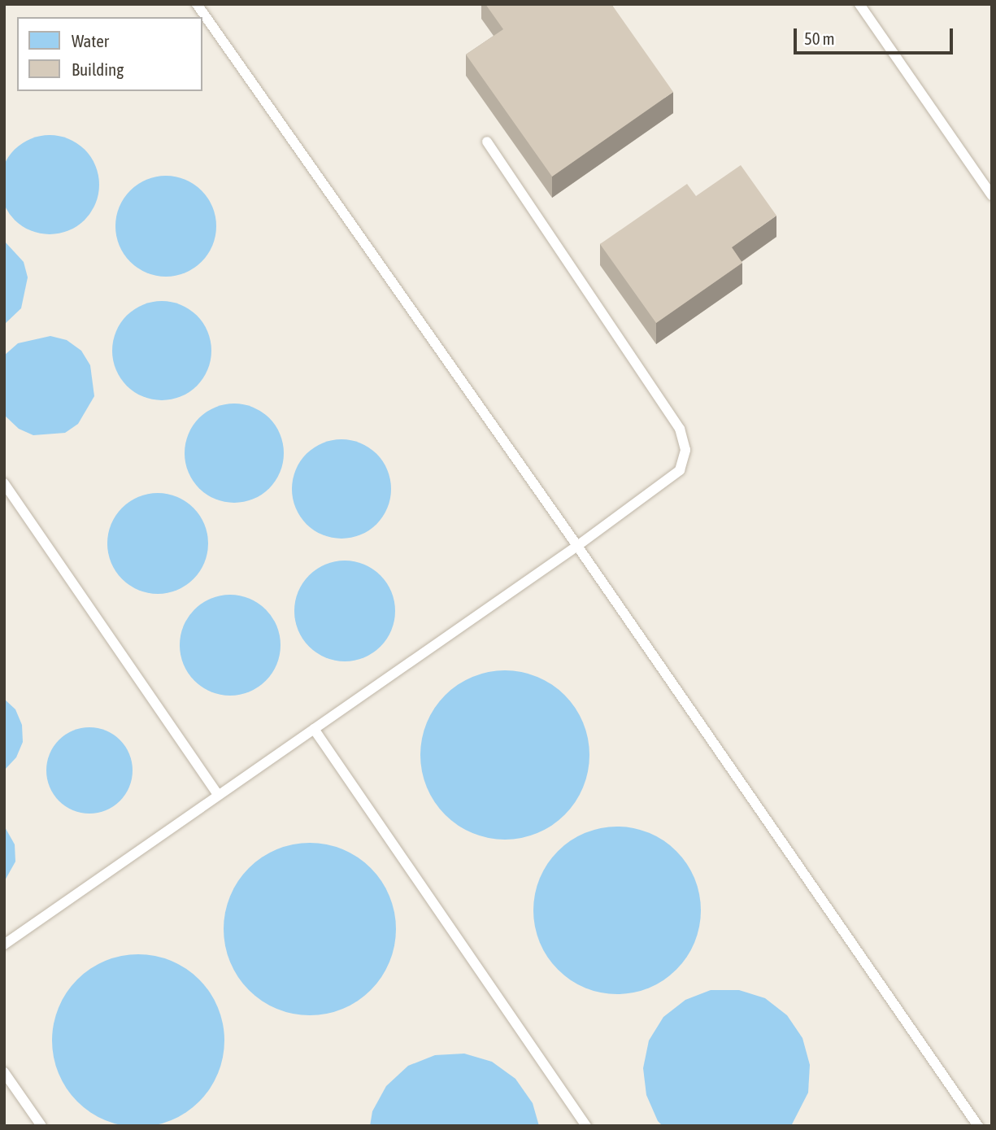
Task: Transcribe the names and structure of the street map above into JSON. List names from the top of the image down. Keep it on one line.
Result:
{"legend":["Water","Building"],"scale_bar":"50 m"}
